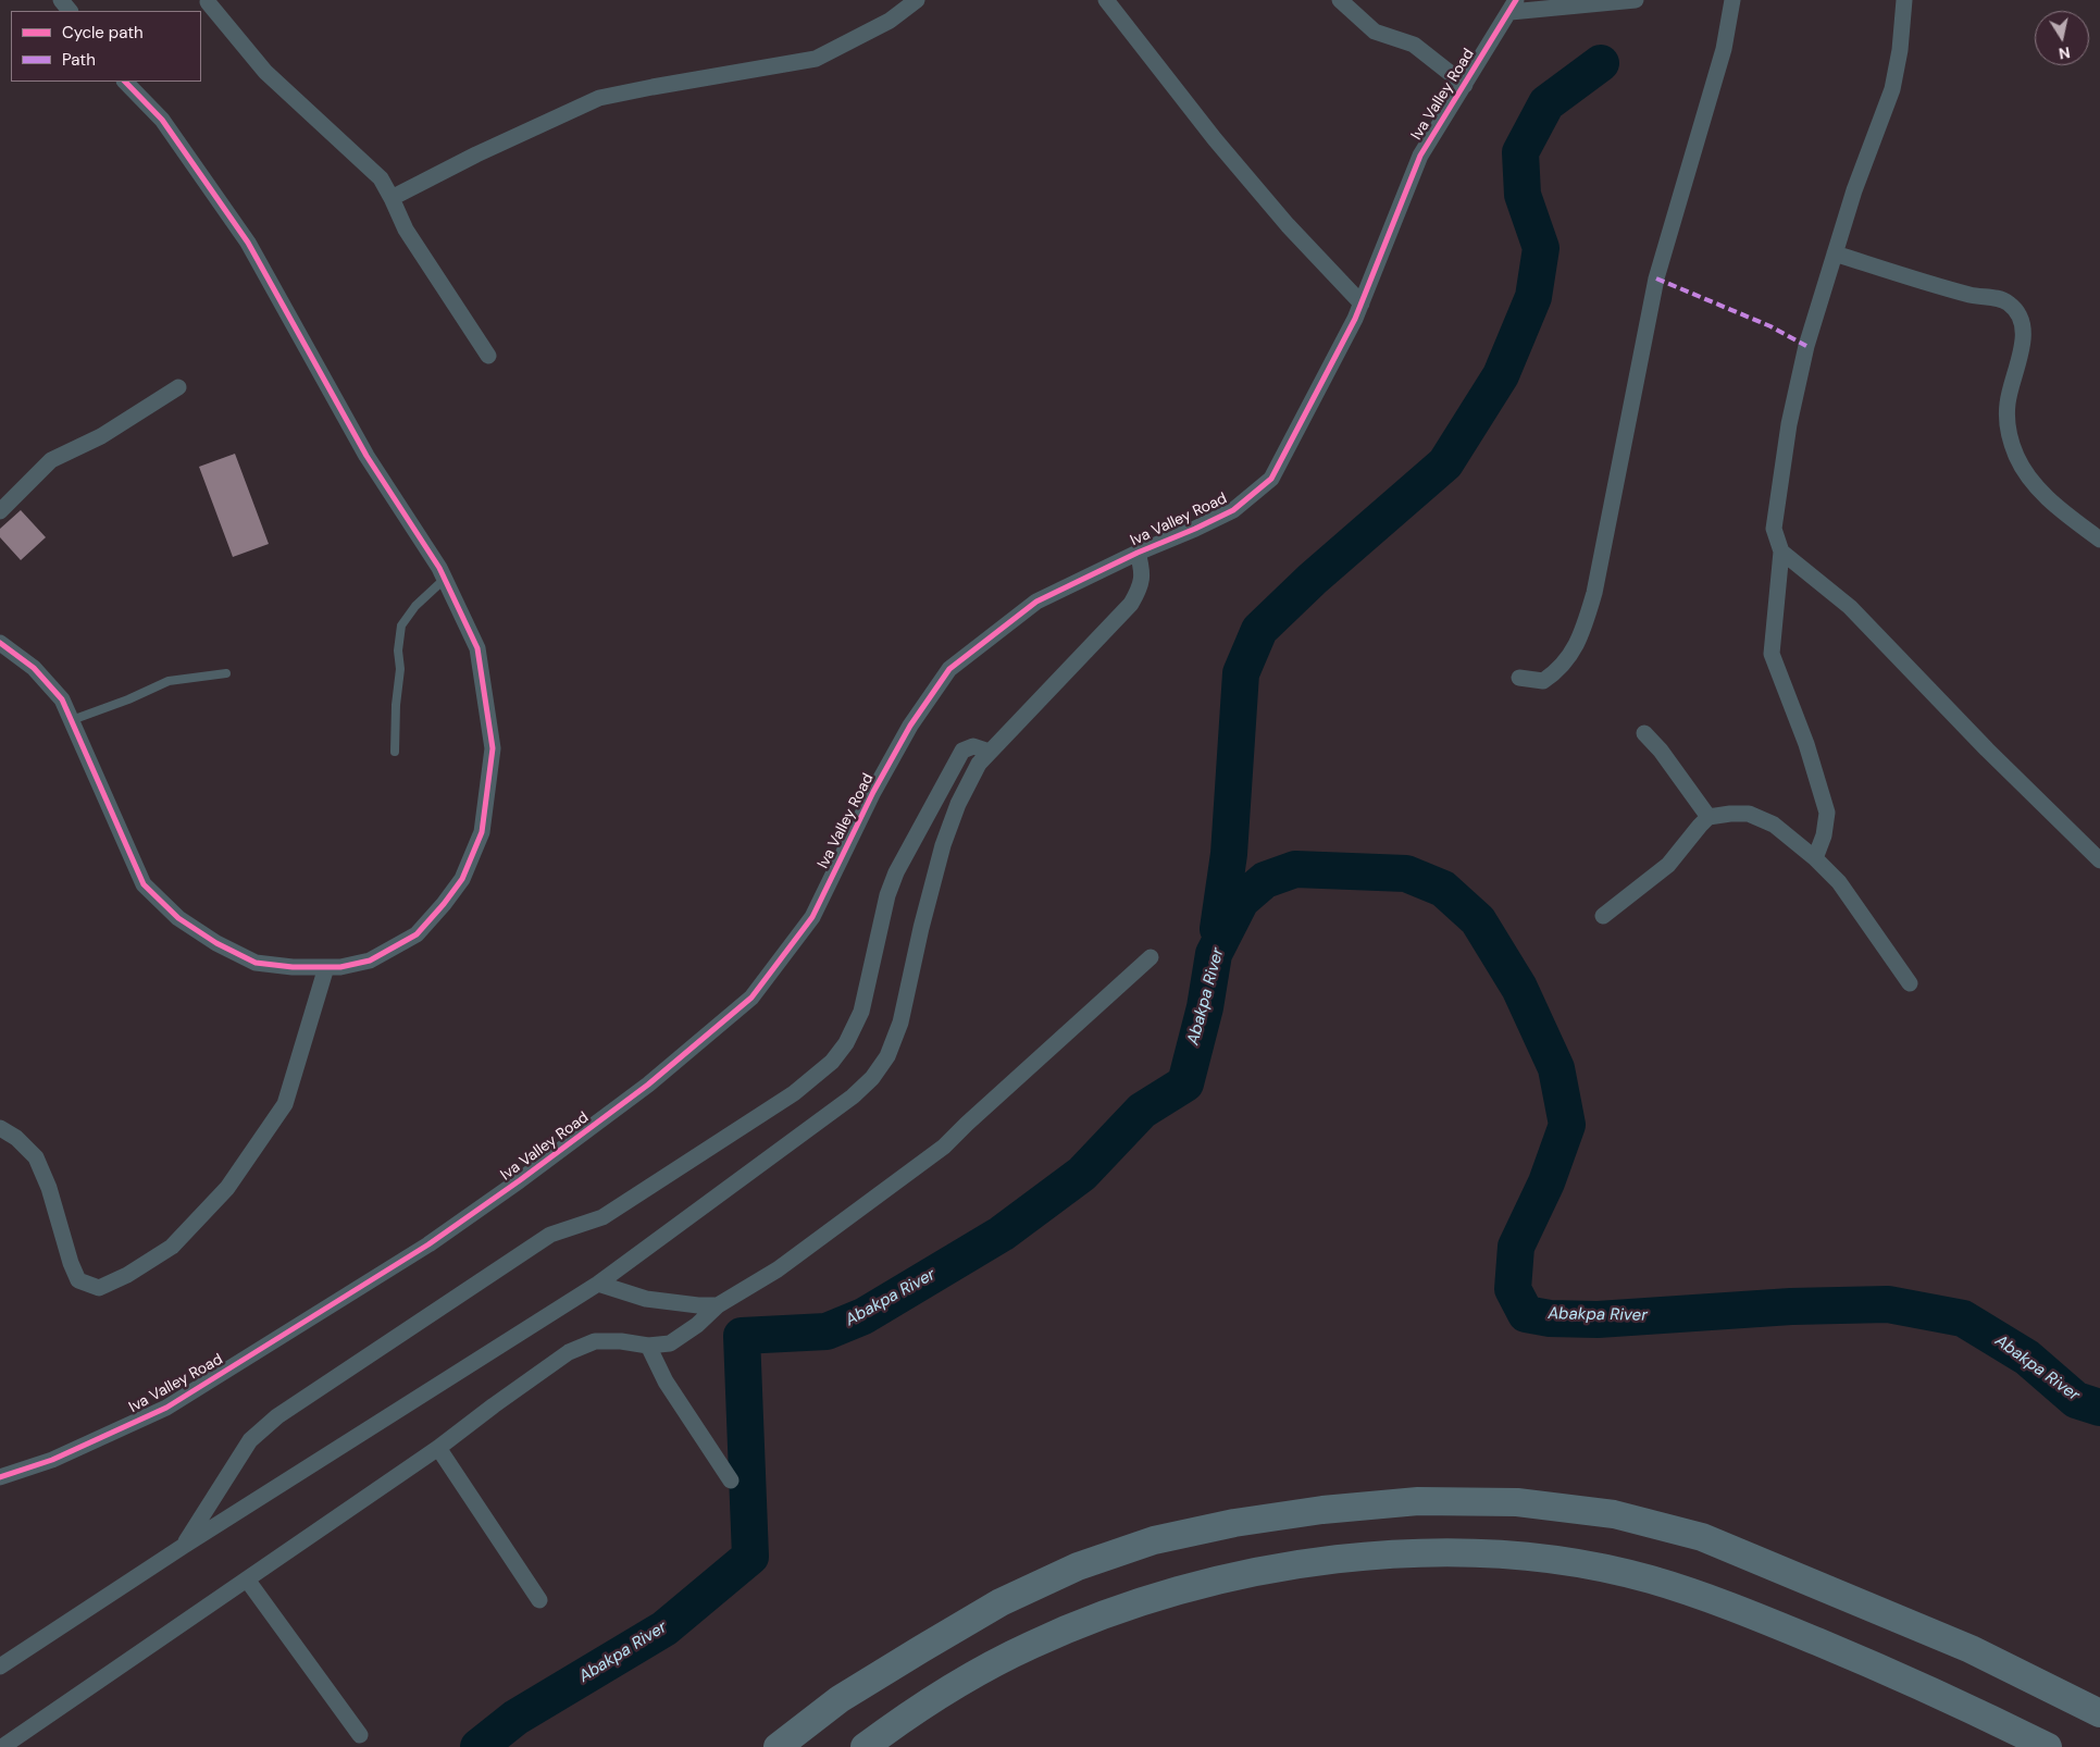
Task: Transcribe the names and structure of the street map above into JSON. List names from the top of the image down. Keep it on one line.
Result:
{"streets":{"street":["Iva Valley Road"]},"water":["Abakpa River"],"legend":["Cycle path","Path"],"north":"bottom"}
